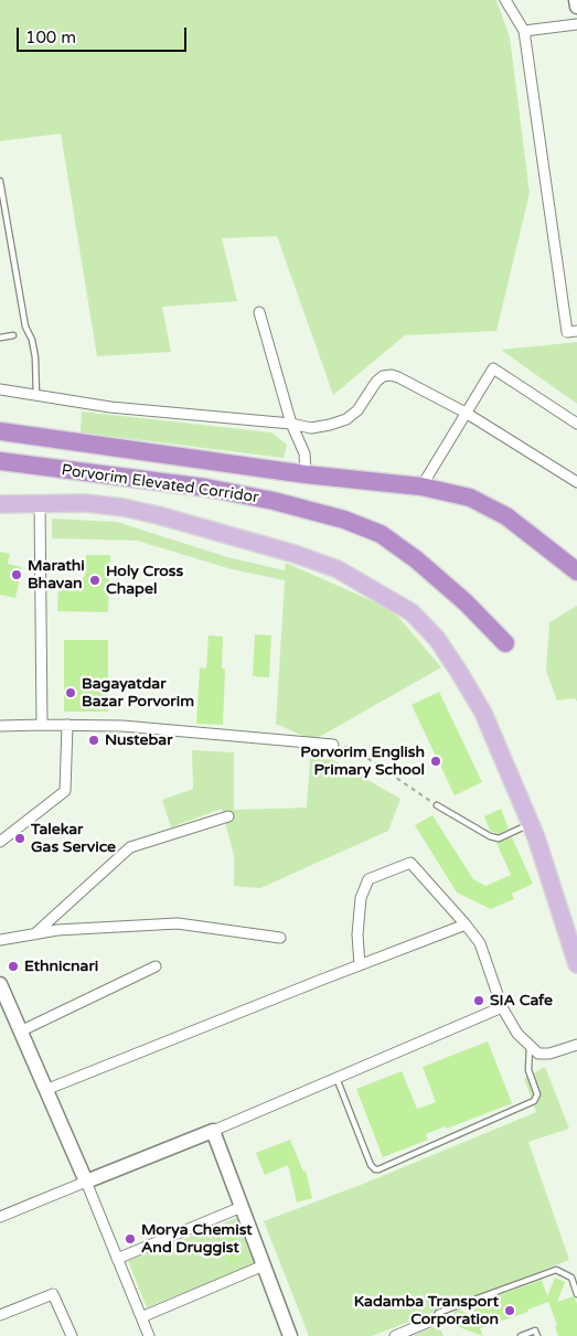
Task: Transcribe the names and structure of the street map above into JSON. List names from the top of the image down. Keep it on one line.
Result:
{"streets":{"highway":["Porvorim Elevated Corridor"]},"places":["Marathi Bhavan","Holy Cross Chapel","Bagayatdar Bazar Porvorim","Nustebar","Porvorim English Primary School","Talekar Gas Service","Ethnicnari","SIA Cafe","Morya Chemist And Druggist","Kadamba Transport Corporation"],"scale_bar":"100 m"}
